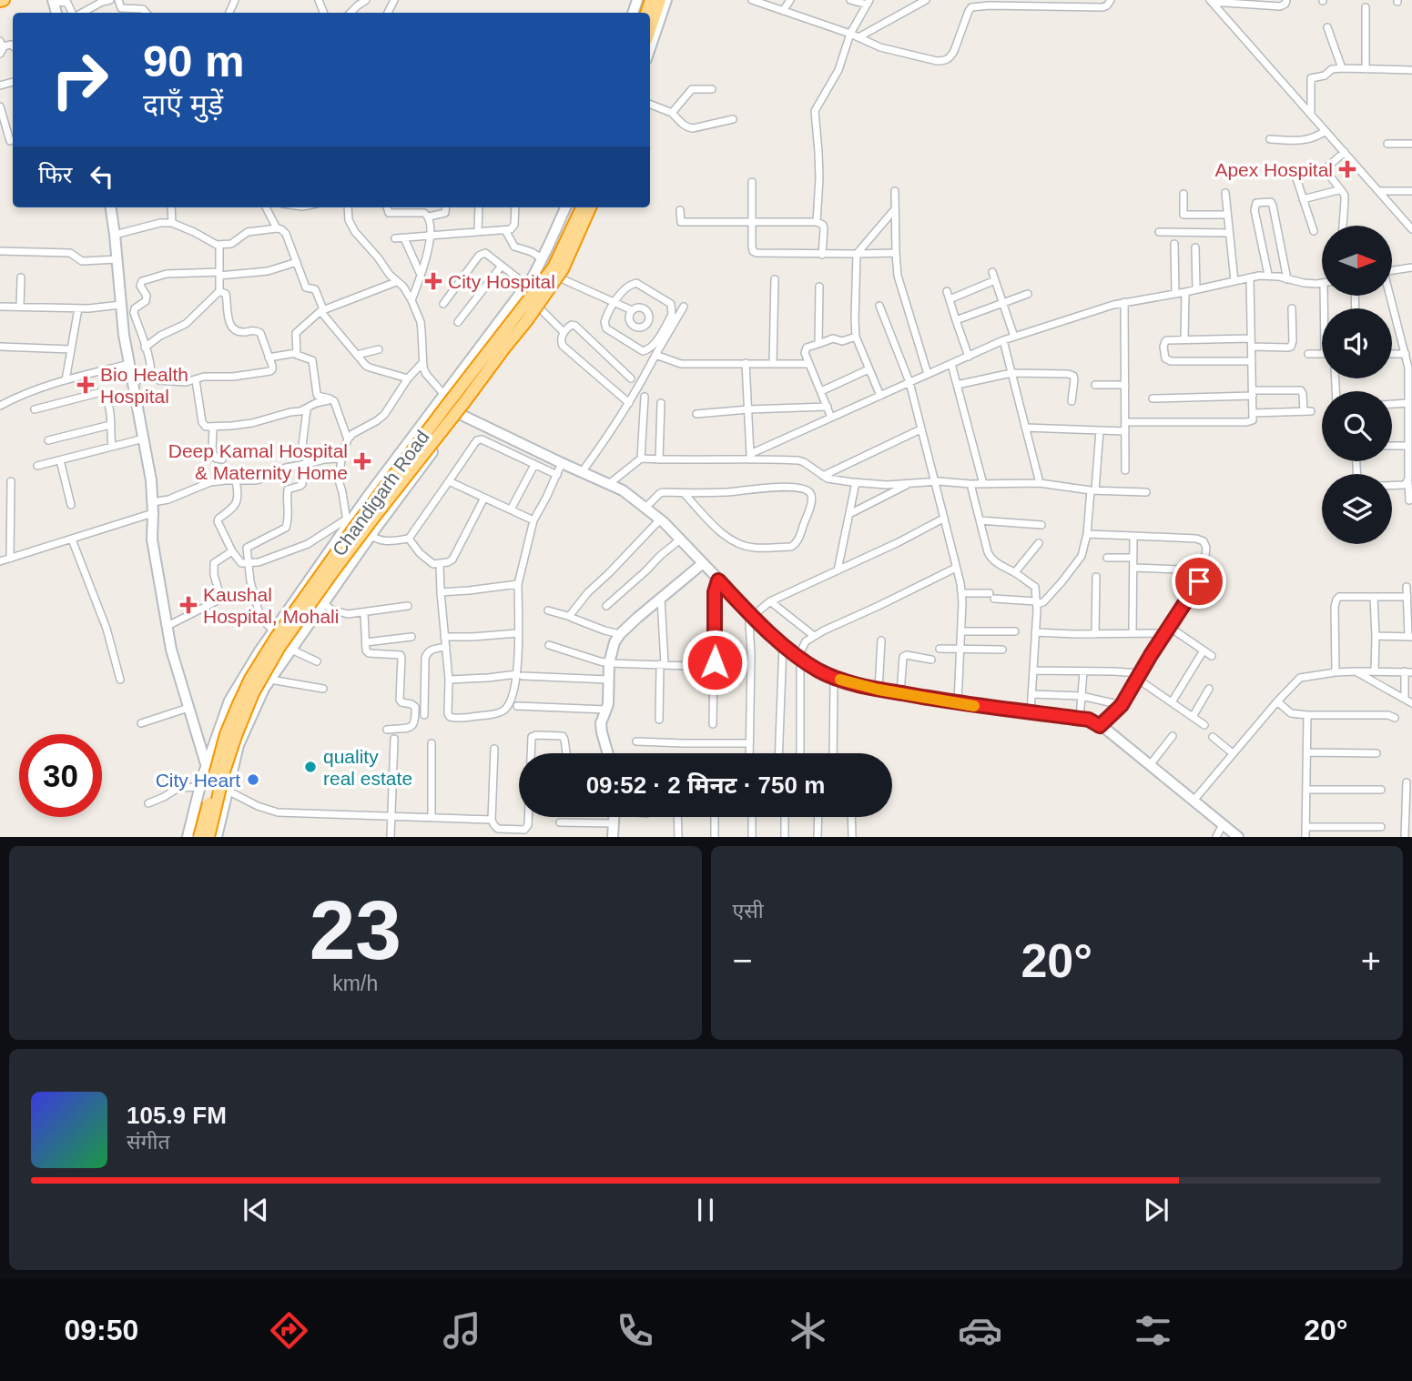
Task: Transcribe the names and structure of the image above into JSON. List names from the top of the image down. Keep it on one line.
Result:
{"streets":{"highway":["Chandigarh Road"]},"places":{"health":["Apex Hospital","City Hospital","Bio Health Hospital","Deep Kamal Hospital & Maternity Home","Kaushal Hospital, Mohali"],"other":["quality real estate","City Heart"]},"north":"right","page":{"turn":["90 m","दाएँ मुड़ें"],"then":"फिर","limit":"30","trip":"09:52 · 2 मिनट · 750 m","tile":[["23","km/h"],"एसी"],"heat":["−","20°","+"],"song":["105.9 FM","संगीत"],"tabs":["09:50","20°"]}}
